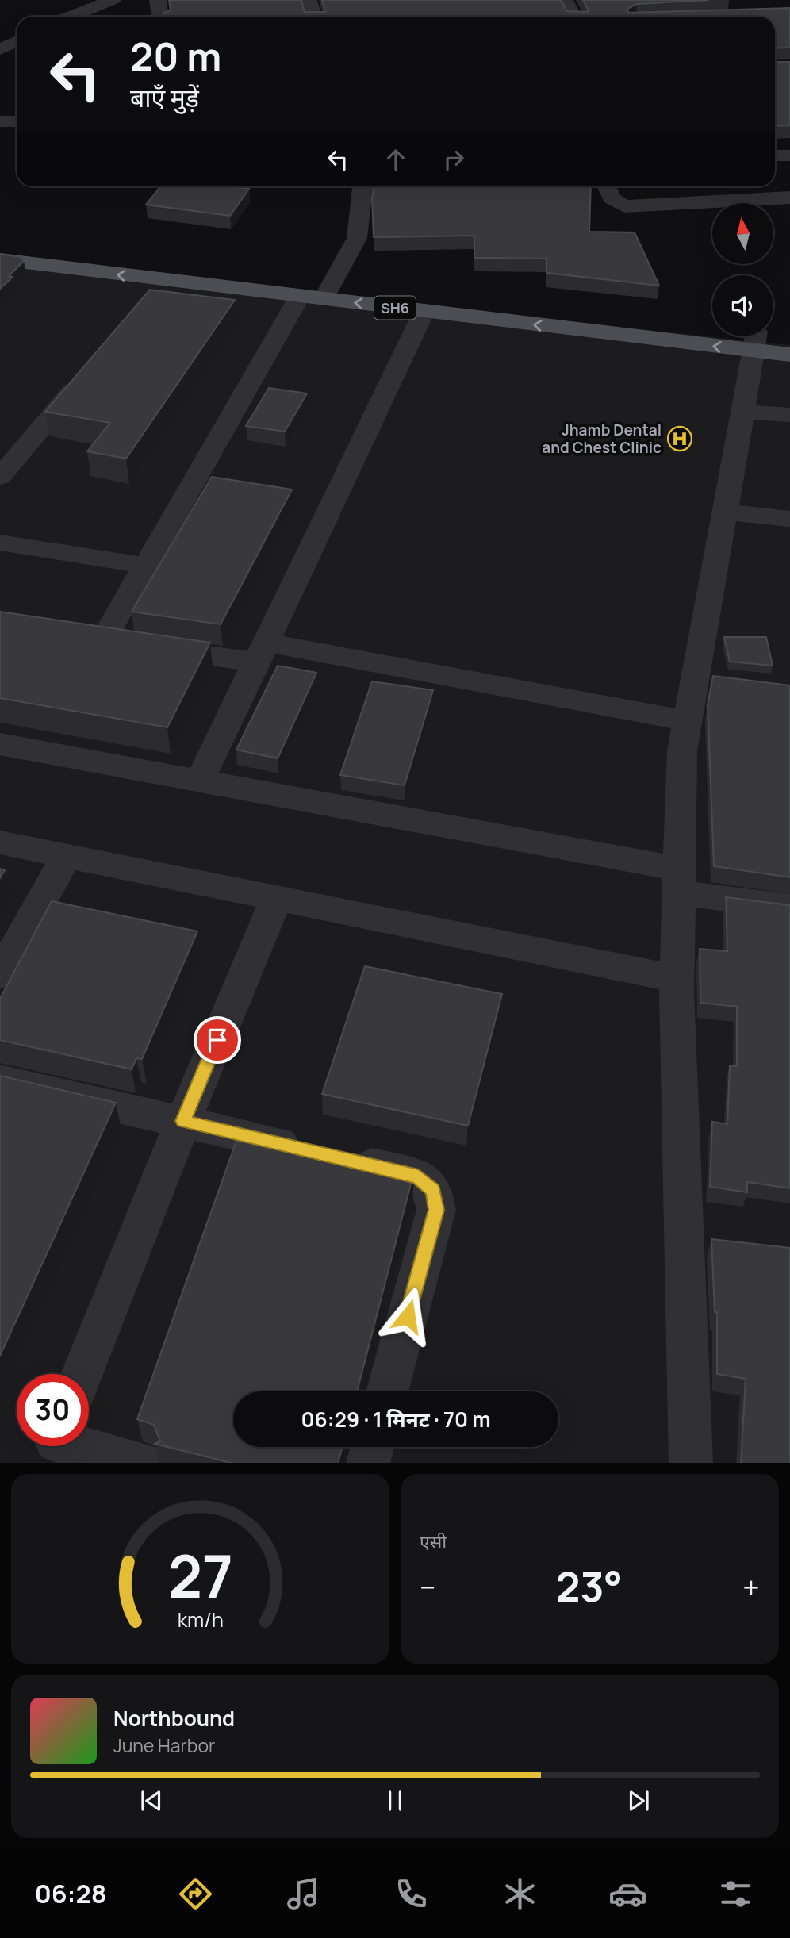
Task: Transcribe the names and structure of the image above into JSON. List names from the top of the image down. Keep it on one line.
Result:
{"streets":{"main road":["SH6"]},"places":{"hospital":["Jhamb Dental and Chest Clinic"]},"north":"top","page":{"turn":["20 m","बाएँ मुड़ें"],"limit":"30","trip":"06:29 · 1 मिनट · 70 m","tile":"एसी","heat":["−","23°","+"],"song":["Northbound","June Harbor"],"tabs":"06:28","gauge":["27","km/h"]}}
